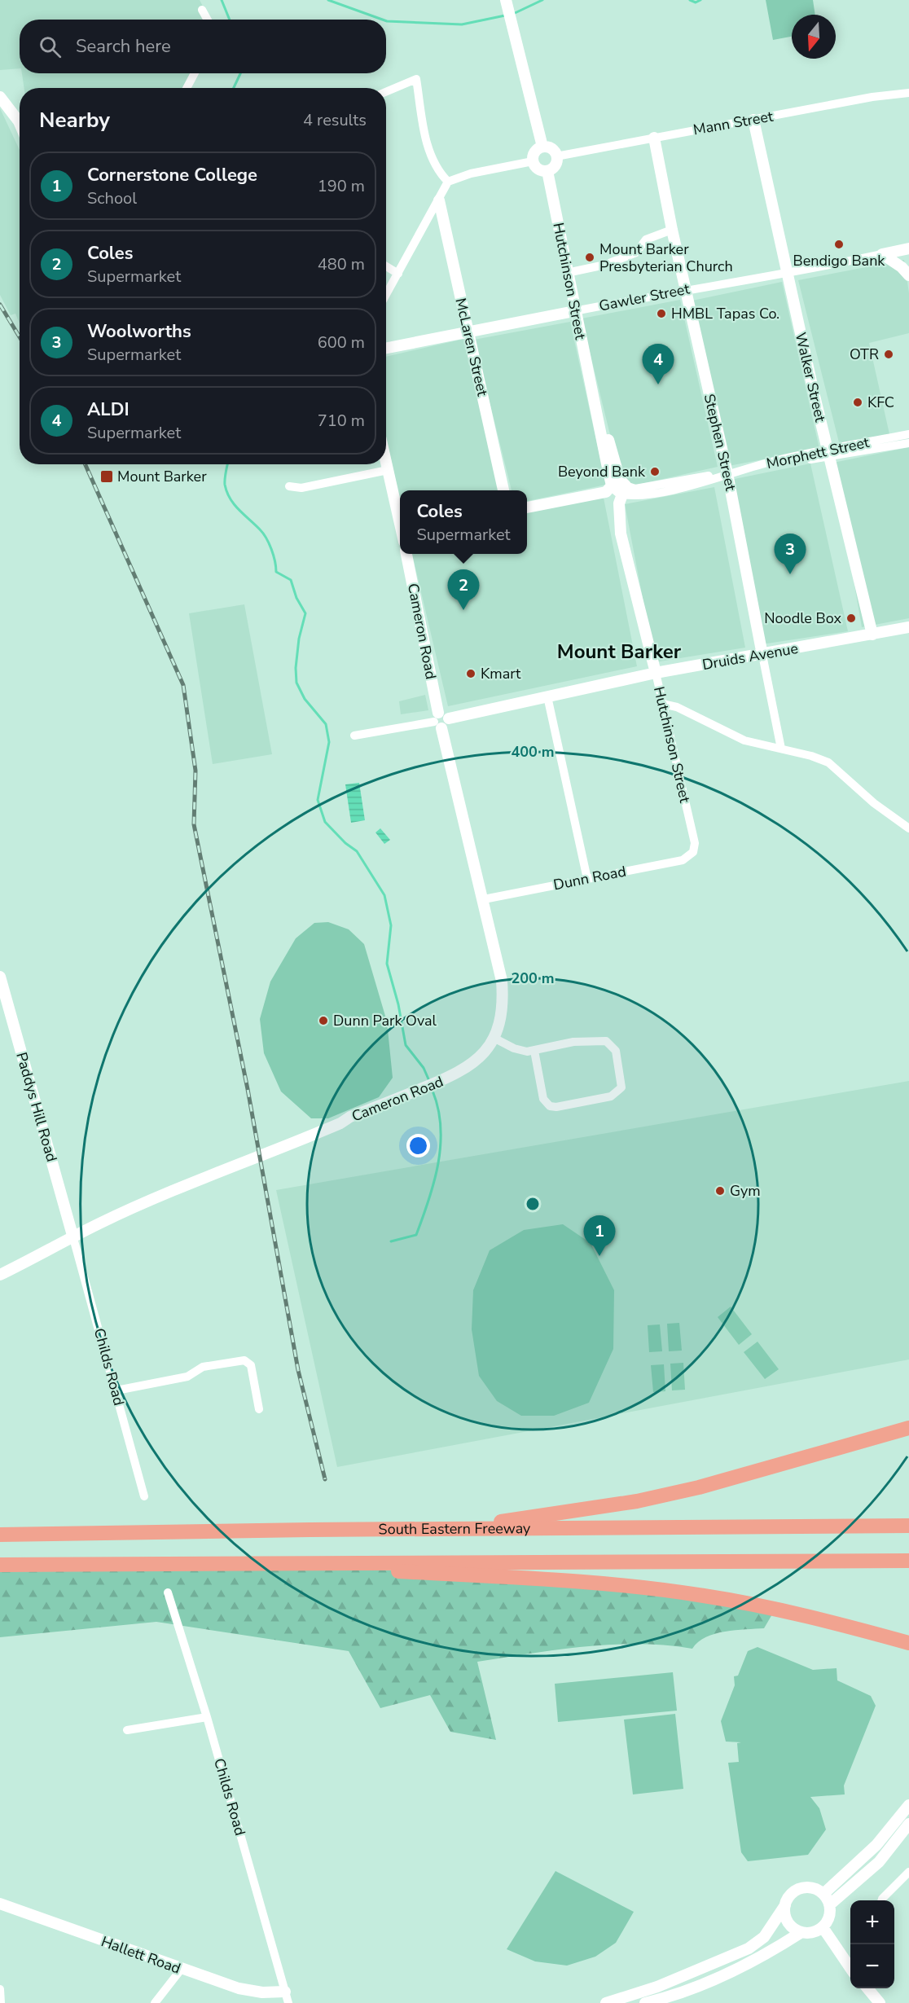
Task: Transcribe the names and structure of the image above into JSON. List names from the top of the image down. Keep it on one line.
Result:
{"streets":{"highway":["South Eastern Freeway"],"street":["Mann Street","Hutchinson Street","Gawler Street","McLaren Street","Walker Street","Stephen Street","Morphett Street","Cameron Road","Druids Avenue","Dunn Road","Paddys Hill Road","Childs Road","Hallett Road"]},"crossings":[["Mann Street","Hutchinson Street"],["Mann Street","Walker Street"],["Mann Street","Stephen Street"],["Hutchinson Street","Gawler Street"],["Hutchinson Street","Morphett Street"],["Hutchinson Street","Druids Avenue"],["Hutchinson Street","Dunn Road"],["Gawler Street","McLaren Street"],["Gawler Street","Walker Street"],["Gawler Street","Stephen Street"],["Walker Street","Morphett Street"],["Walker Street","Druids Avenue"],["Stephen Street","Morphett Street"],["Stephen Street","Druids Avenue"],["Cameron Road","Druids Avenue"],["Cameron Road","Dunn Road"],["Cameron Road","Paddys Hill Road"],["Cameron Road","Childs Road"],["Paddys Hill Road","Childs Road"],["Childs Road","Hallett Road"]],"districts":["Mount Barker"],"places":{"other":["Bendigo Bank","Mount Barker Presbyterian Church","HMBL Tapas Co.","OTR","KFC","Beyond Bank","Noodle Box","Kmart","Dunn Park Oval","Gym"],"transit":["Mount Barker"]},"north":"bottom","page":{"search":"Search here","heading":["Nearby","4 results"],"list":[{"mark":"1","name":"Cornerstone College","note":"School","value":"190 m"},{"mark":"2","name":"Coles","note":"Supermarket","value":"480 m"},{"mark":"3","name":"Woolworths","note":"Supermarket","value":"600 m"},{"mark":"4","name":"ALDI","note":"Supermarket","value":"710 m"}],"pins":["4","3","2","1"],"popup":["Coles","Supermarket"],"map_buttons":["+","−"]},"rings":["400 m","200 m"]}
